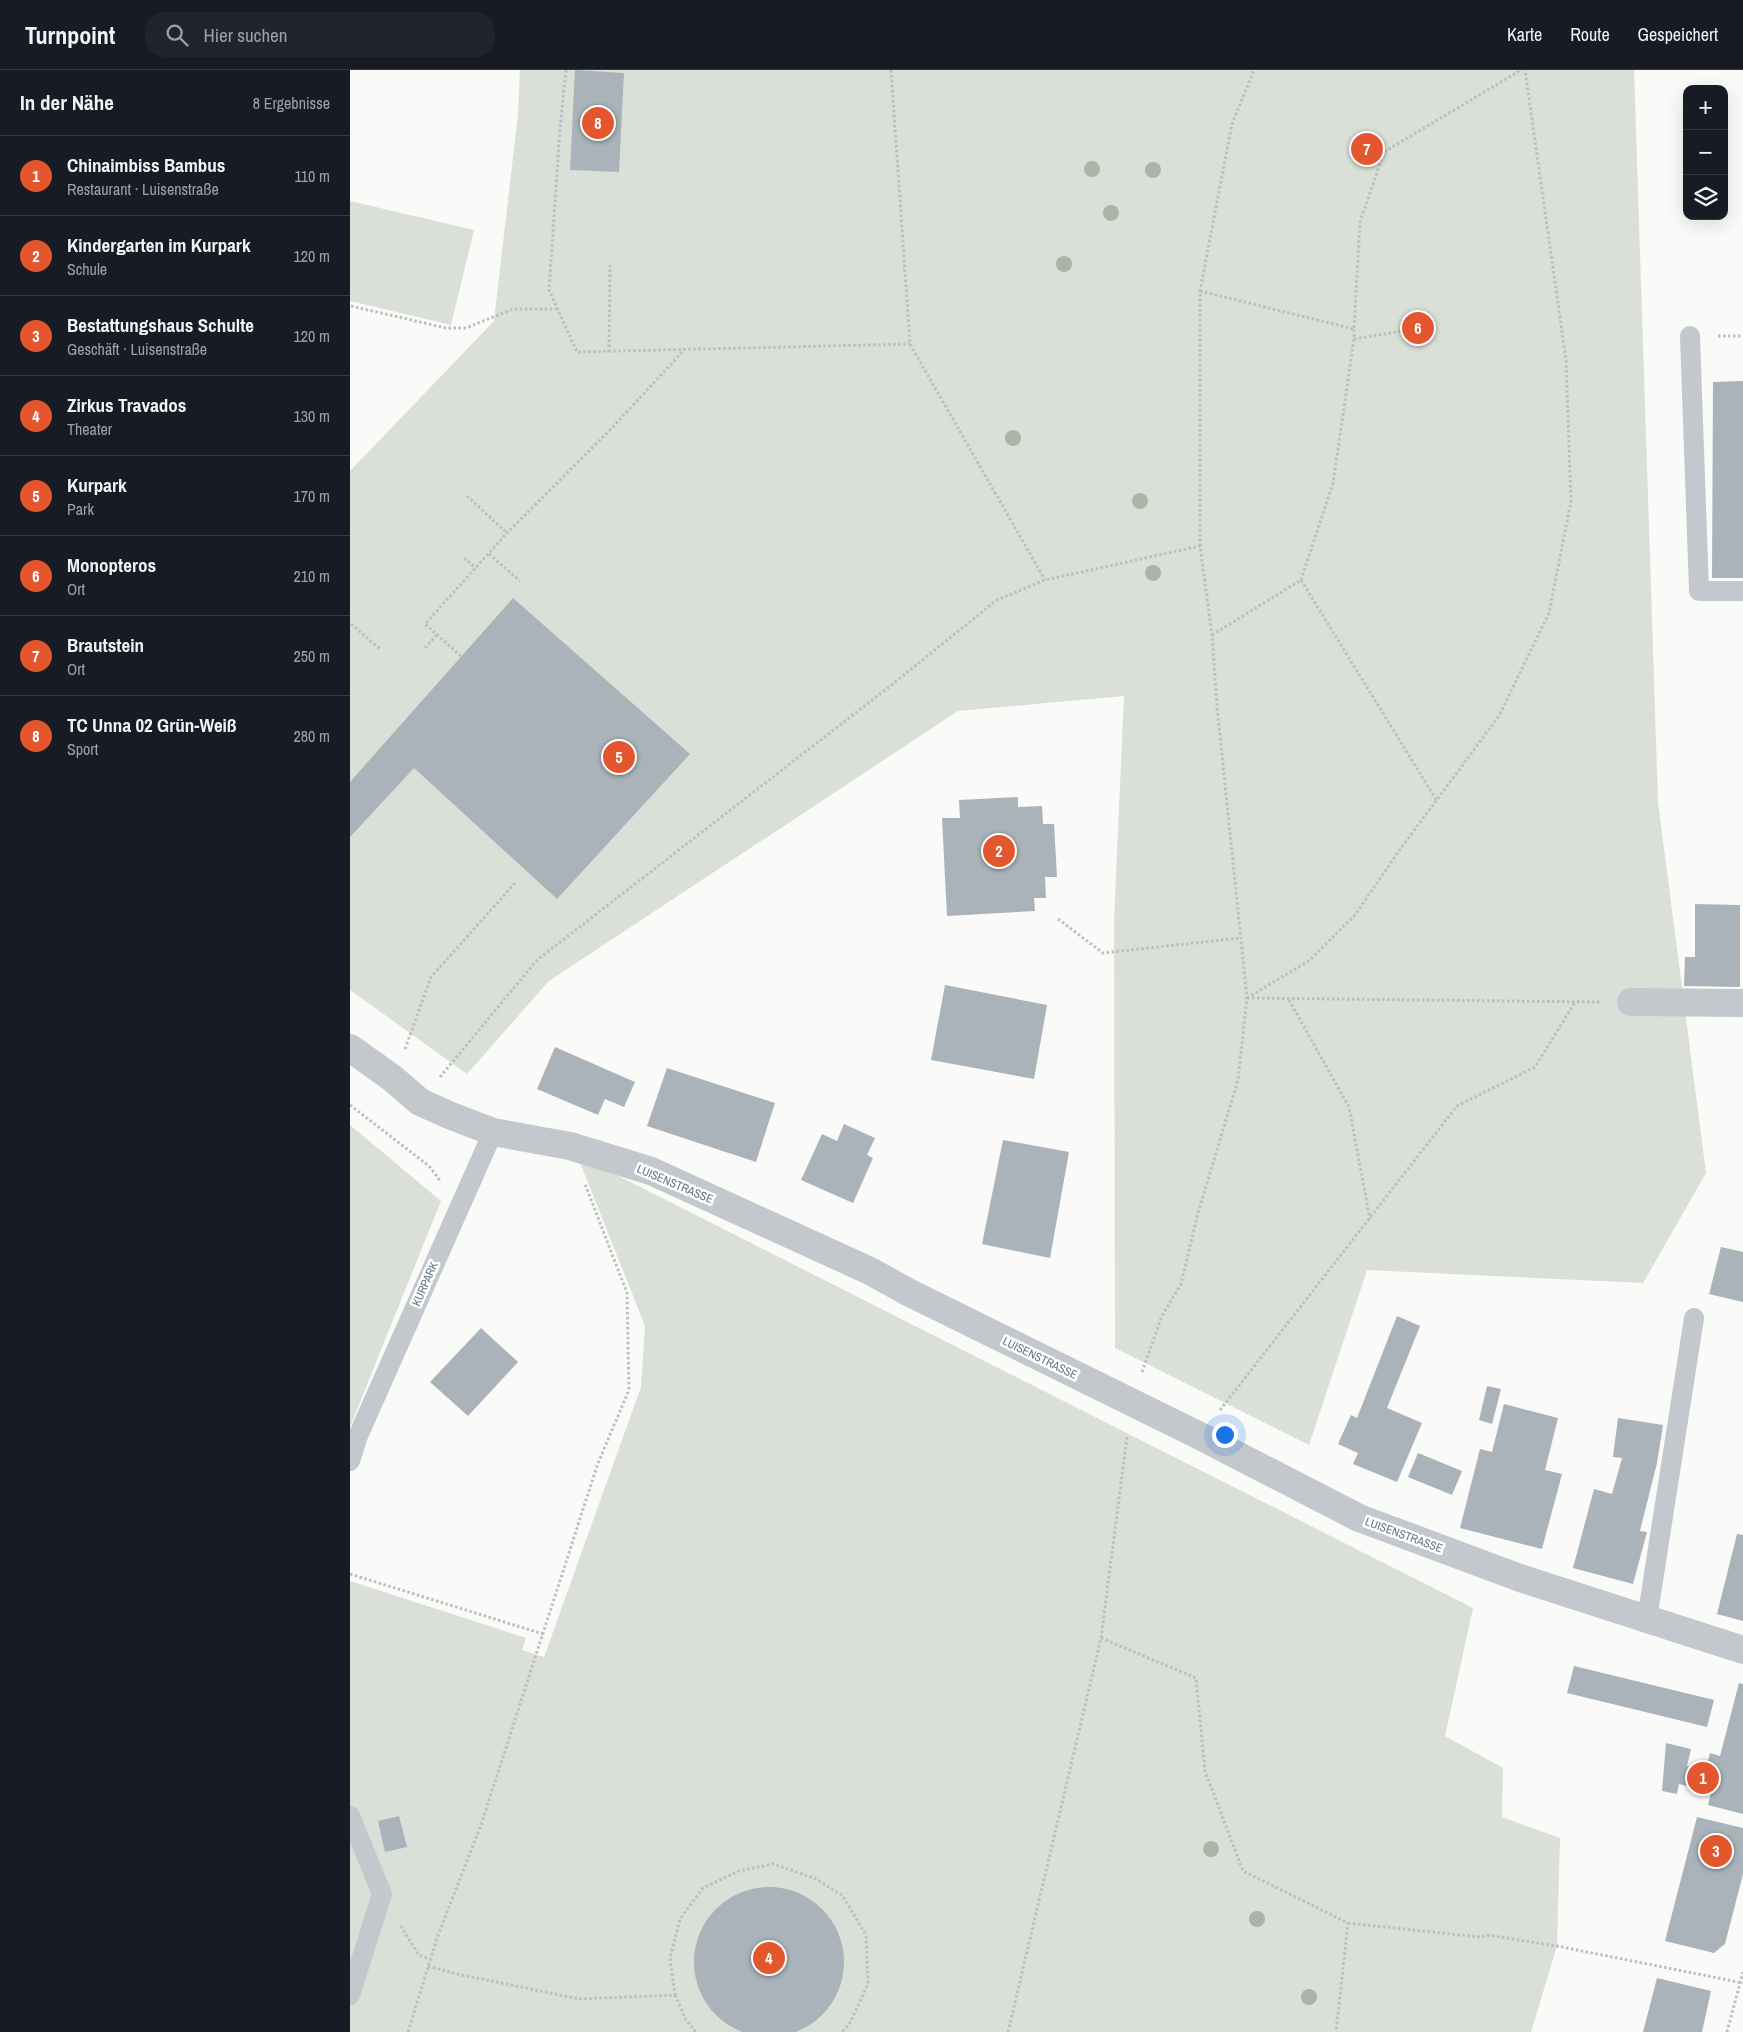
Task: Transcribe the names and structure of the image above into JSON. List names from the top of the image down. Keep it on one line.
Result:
{"streets":{"street":["LUISENSTRASSE"],"lane":["KURPARK"]},"crossings":[["LUISENSTRASSE","KURPARK"]],"page":{"header":"Turnpoint","search":"Hier suchen","nav":["Karte","Route","Gespeichert"],"heading":["In der Nähe","8 Ergebnisse"],"map_buttons":["+","−"],"pins":["8","7","6","5","2","1","3","4"],"list":[{"mark":"1","name":"Chinaimbiss Bambus","note":"Restaurant · Luisenstraße","value":"110 m"},{"mark":"2","name":"Kindergarten im Kurpark","note":"Schule","value":"120 m"},{"mark":"3","name":"Bestattungshaus Schulte","note":"Geschäft · Luisenstraße","value":"120 m"},{"mark":"4","name":"Zirkus Travados","note":"Theater","value":"130 m"},{"mark":"5","name":"Kurpark","note":"Park","value":"170 m"},{"mark":"6","name":"Monopteros","note":"Ort","value":"210 m"},{"mark":"7","name":"Brautstein","note":"Ort","value":"250 m"},{"mark":"8","name":"TC Unna 02 Grün-Weiß","note":"Sport","value":"280 m"}]}}
